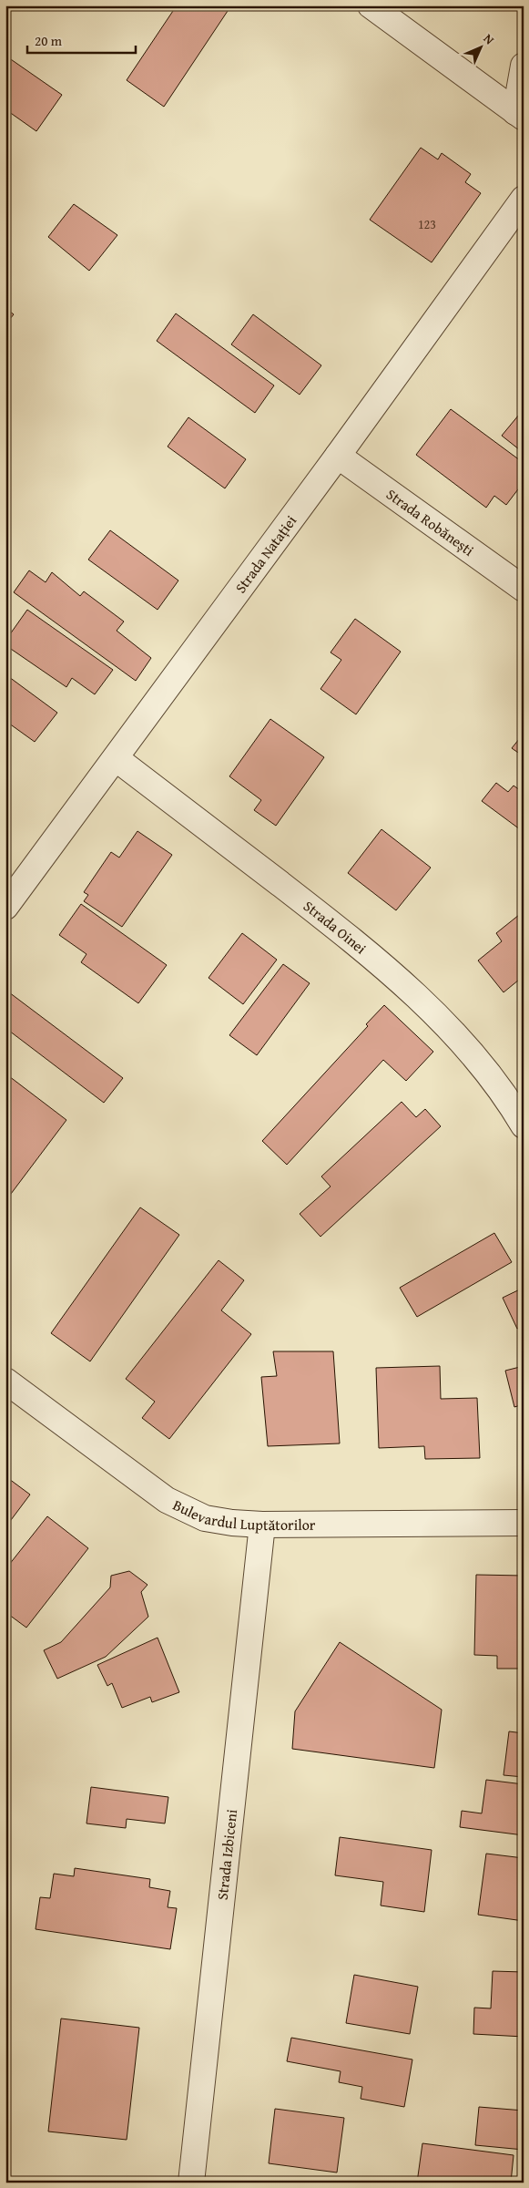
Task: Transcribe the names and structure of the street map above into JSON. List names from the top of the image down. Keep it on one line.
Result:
{"streets":{"street":["Strada Robănești","Strada Natației","Strada Oinei","Bulevardul Luptătorilor","Strada Izbiceni"]},"crossings":[["Strada Robănești","Strada Natației"],["Strada Natației","Strada Oinei"],["Bulevardul Luptătorilor","Strada Izbiceni"]],"house_numbers":["123"],"scale_bar":"20 m","north":"top right"}
